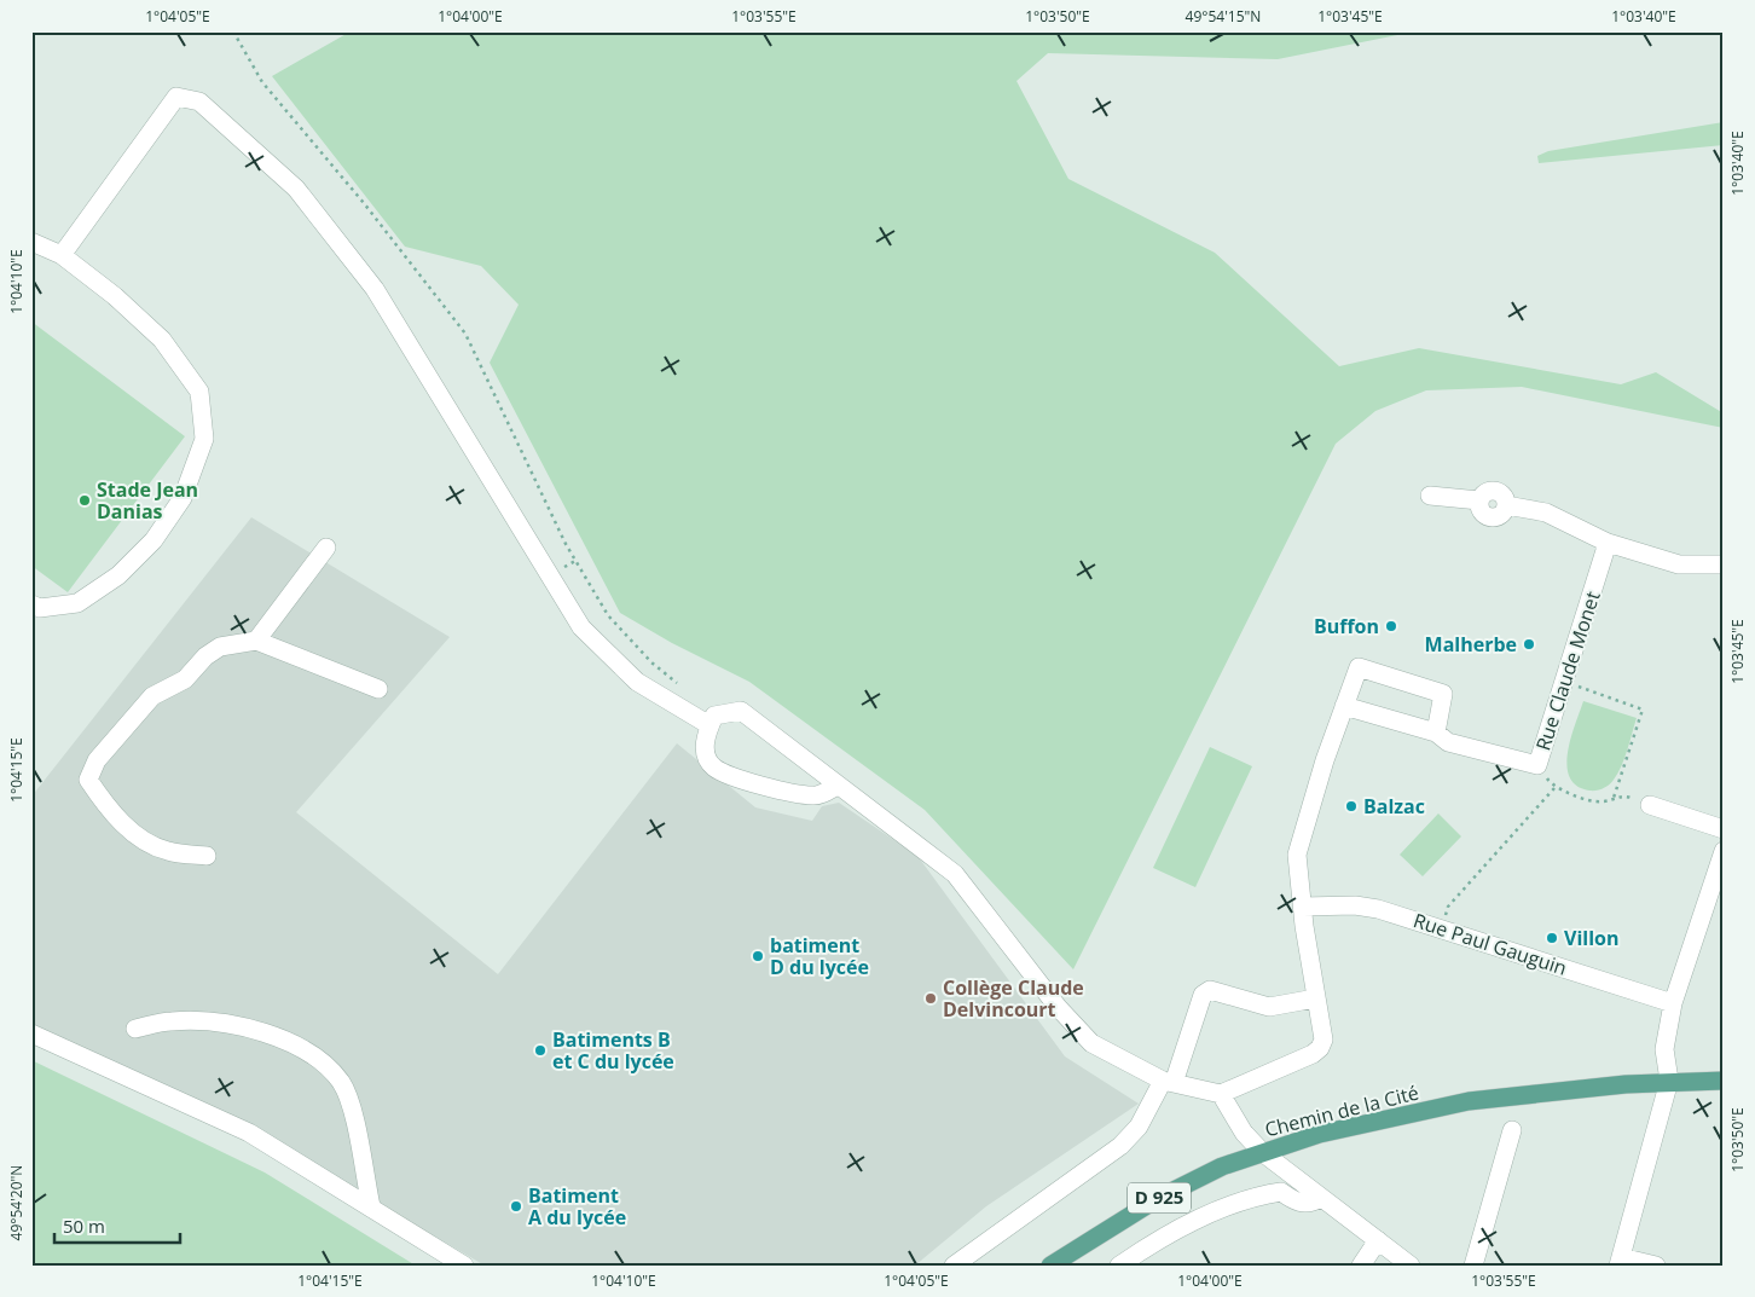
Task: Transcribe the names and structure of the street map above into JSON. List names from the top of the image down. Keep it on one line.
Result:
{"streets":{"main road":["Chemin de la Cité","D 925"],"street":["Rue Claude Monet","Rue Paul Gauguin"]},"crossings":[["Chemin de la Cité","D 925"]],"places":["Stade Jean Danias","Buffon","Malherbe","Balzac","Villon","batiment D du lycée","Collège Claude Delvincourt","Batiments B et C du lycée","Batiment A du lycée"],"scale_bar":"50 m","coordinates":["1°04'05\"E","1°04'00\"E","1°03'55\"E","1°03'50\"E","49°54'15\"N","1°03'45\"E","1°03'40\"E","1°04'10\"E","1°04'15\"E","49°54'20\"N"]}
